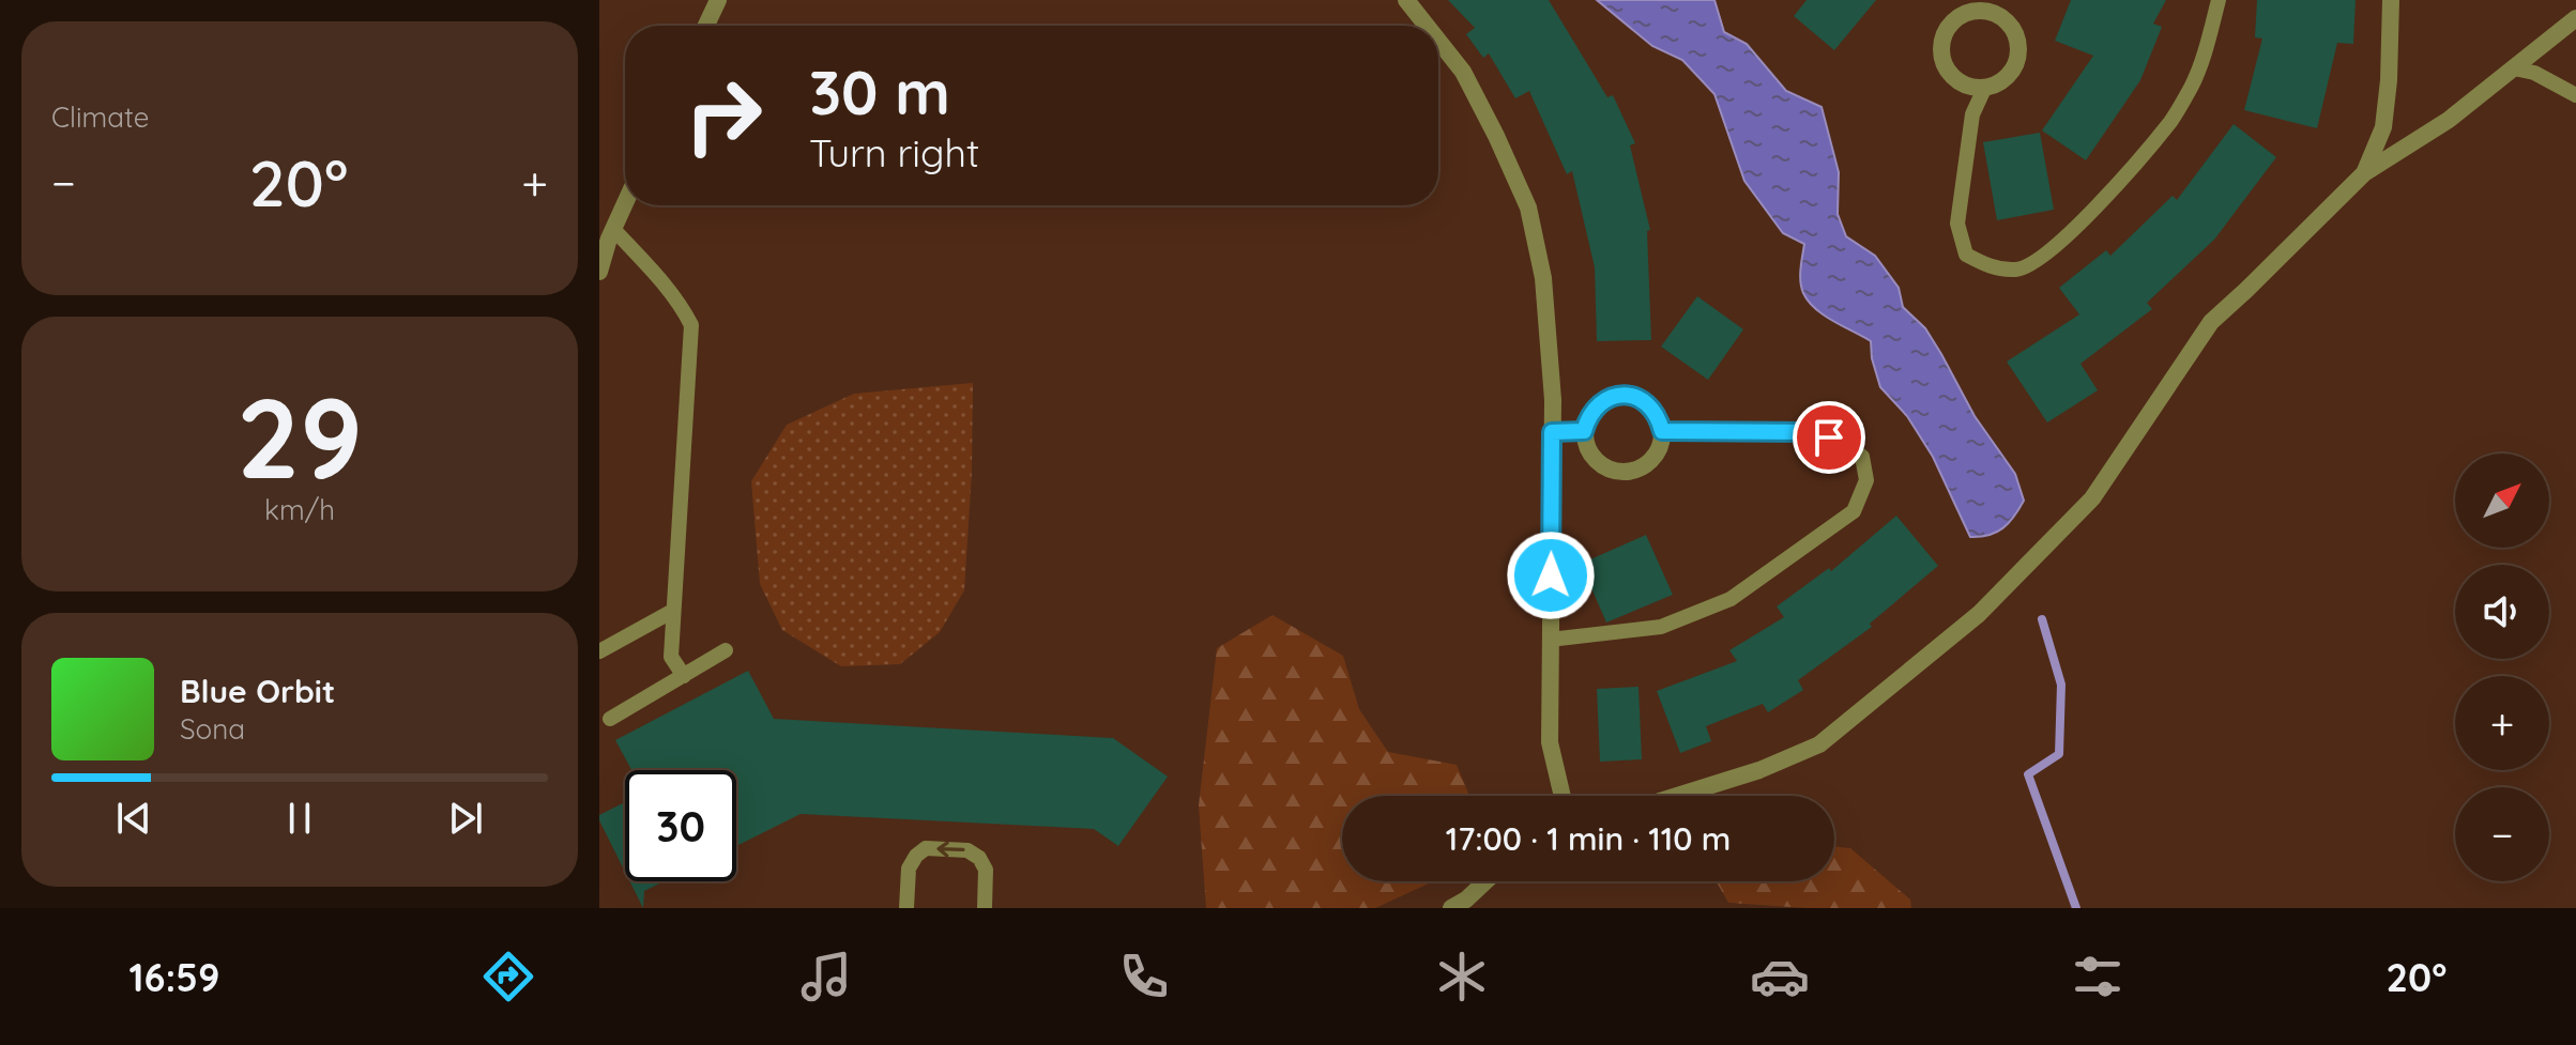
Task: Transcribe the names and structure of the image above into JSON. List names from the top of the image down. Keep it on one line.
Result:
{"north":"top right","page":{"tile":["Climate",["29","km/h"]],"turn":["30 m","Turn right"],"heat":["−","20°","+"],"map_buttons":["+","−"],"song":["Blue Orbit","Sona"],"limit":"30","trip":"17:00 · 1 min · 110 m","tabs":["16:59","20°"]}}
